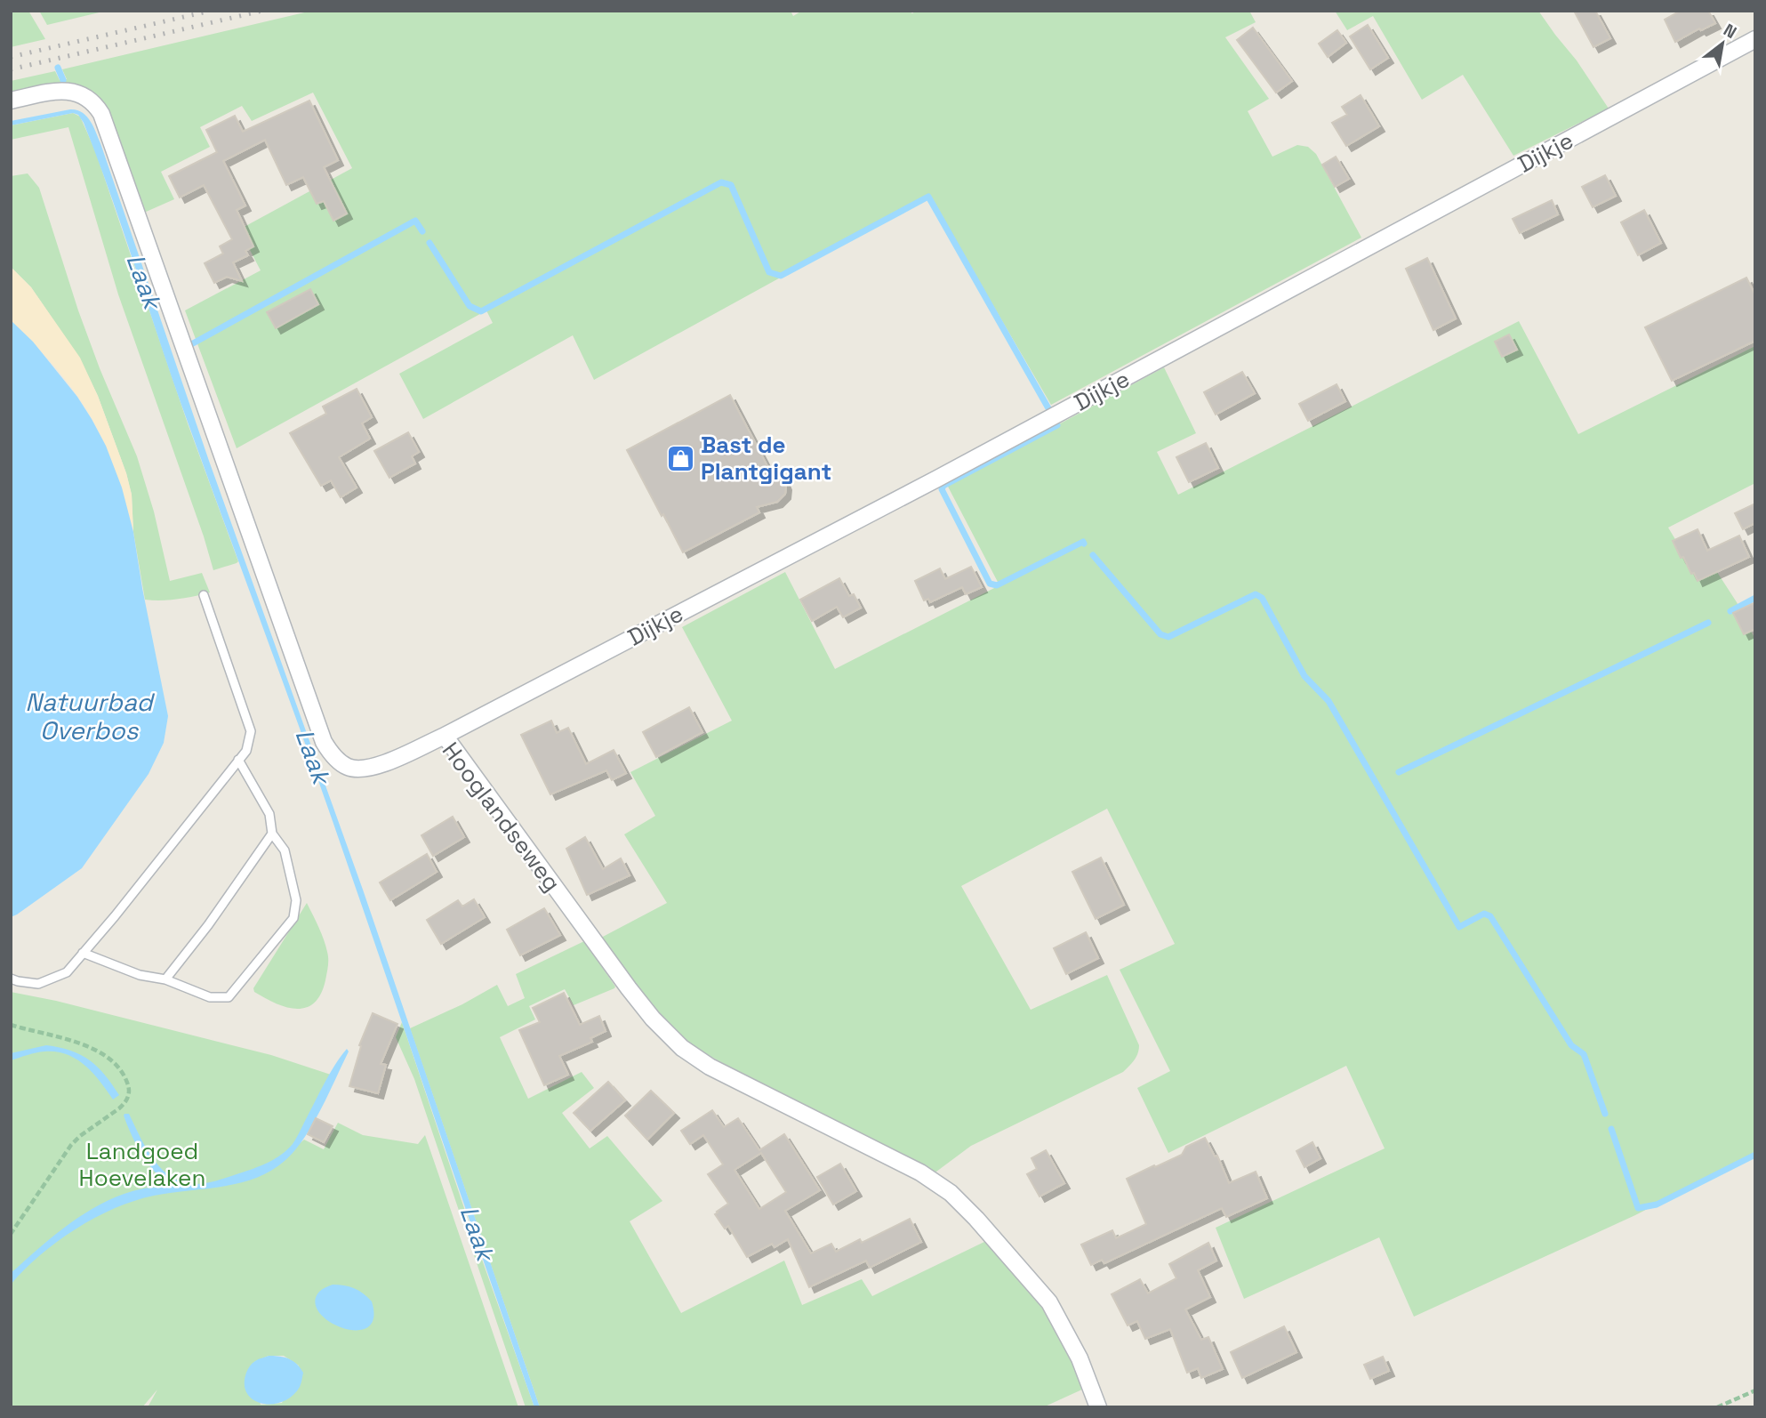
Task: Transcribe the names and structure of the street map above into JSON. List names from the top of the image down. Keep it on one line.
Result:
{"streets":{"street":["Dijkje","Hooglandseweg"]},"crossings":[["Dijkje","Hooglandseweg"]],"water":["Laak","Natuurbad Overbos"],"parks":["Landgoed Hoevelaken"],"places":{"shop":["Bast de Plantgigant"]},"north":"top right"}
